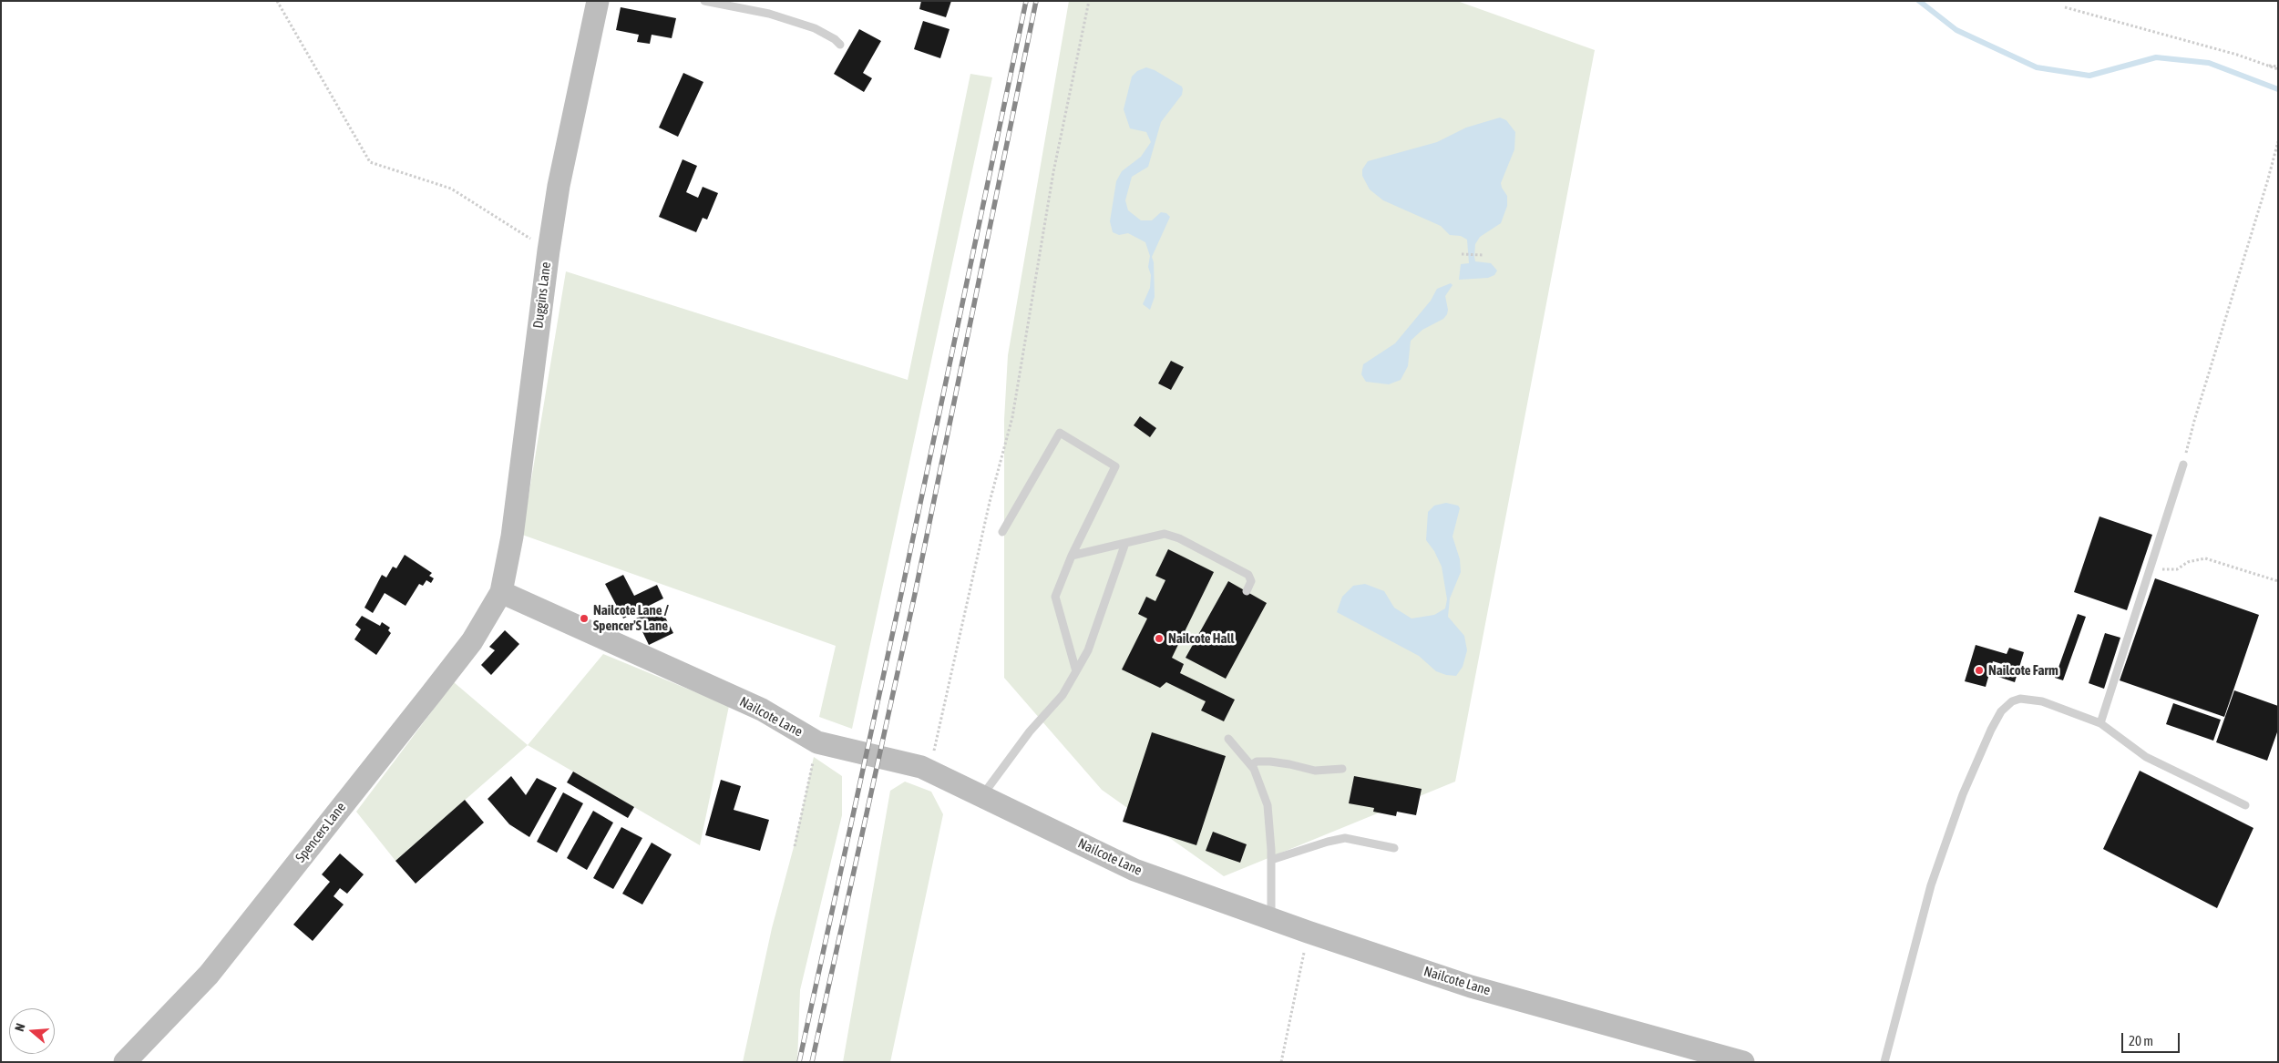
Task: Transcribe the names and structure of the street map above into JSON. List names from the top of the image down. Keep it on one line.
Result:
{"streets":{"main road":["Duggins Lane","Nailcote Lane","Spencers Lane"]},"crossings":[["Duggins Lane","Nailcote Lane"],["Duggins Lane","Spencers Lane"],["Nailcote Lane","Spencers Lane"]],"places":["Nailcote Lane / Spencer'S Lane","Nailcote Hall","Nailcote Farm"],"scale_bar":"20 m","north":"left"}
